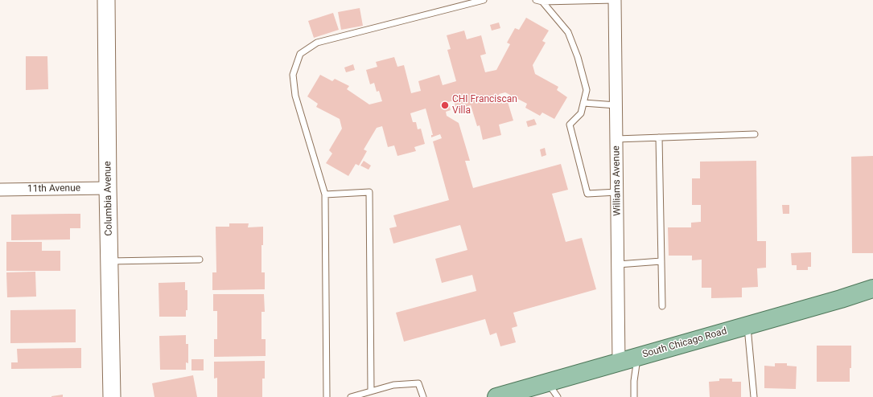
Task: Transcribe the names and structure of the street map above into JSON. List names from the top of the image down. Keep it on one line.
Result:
{"streets":{"main road":["South Chicago Road"],"street":["Williams Avenue","11th Avenue","Columbia Avenue"]},"crossings":[["Williams Avenue","South Chicago Road"],["11th Avenue","Columbia Avenue"]],"places":["CHI Franciscan Villa"]}
